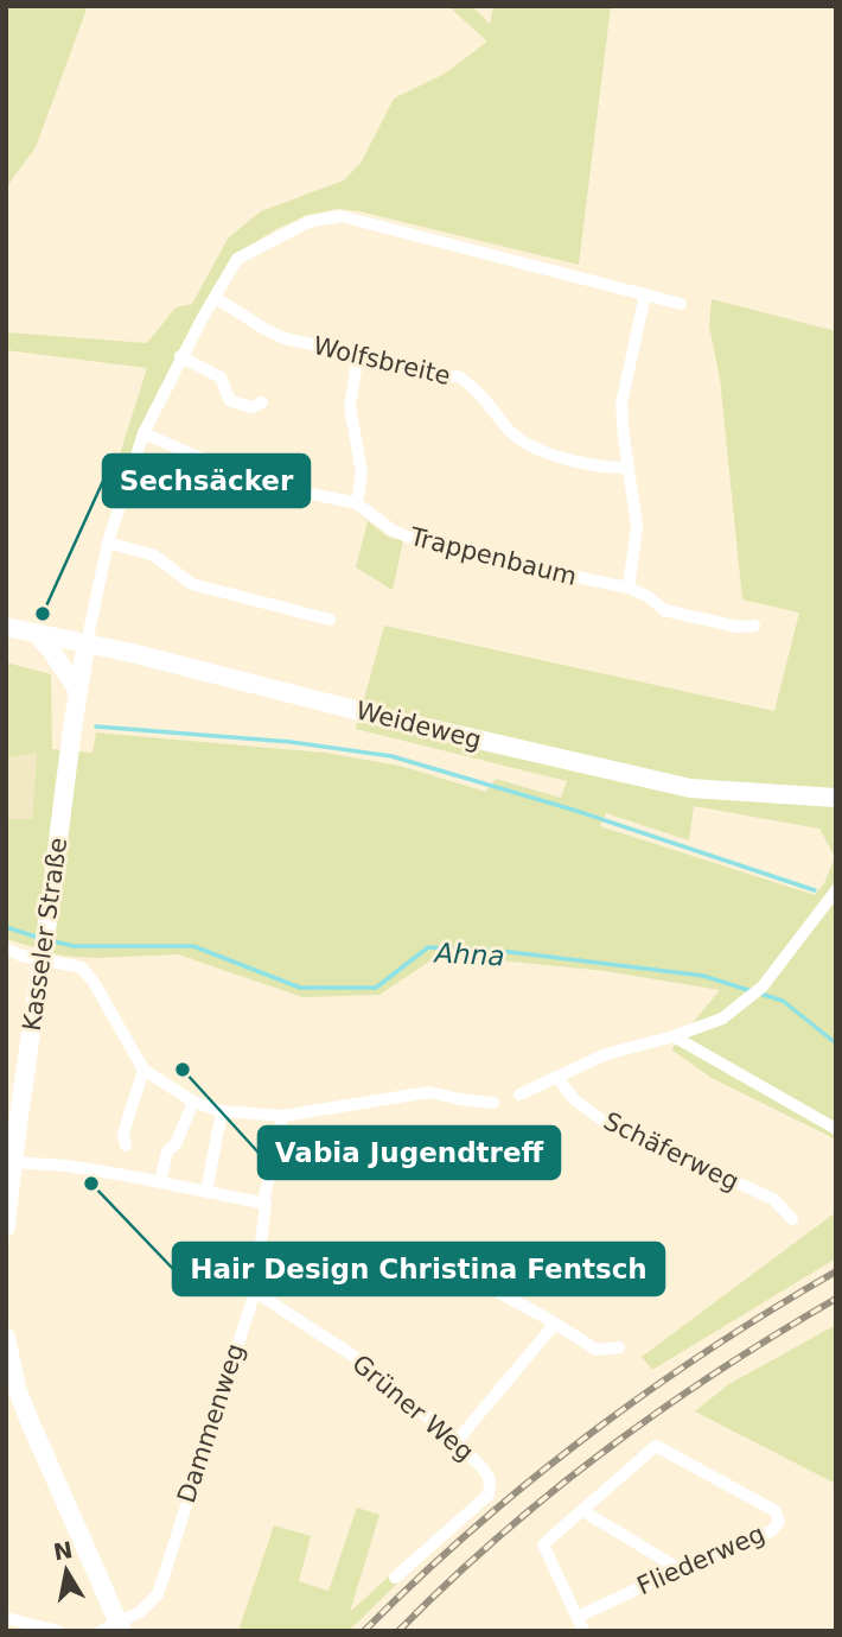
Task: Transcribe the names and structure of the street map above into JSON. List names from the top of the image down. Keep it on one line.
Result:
{"streets":{"main road":["Weideweg","Kasseler Straße"],"street":["Wolfsbreite","Trappenbaum","Schäferweg","Grüner Weg","Dammenweg","Fliederweg"]},"crossings":[["Weideweg","Kasseler Straße"],["Grüner Weg","Dammenweg"]],"water":["Ahna"],"places":["Sechsäcker","Vabia Jugendtreff","Hair Design Christina Fentsch"],"north":"top"}
